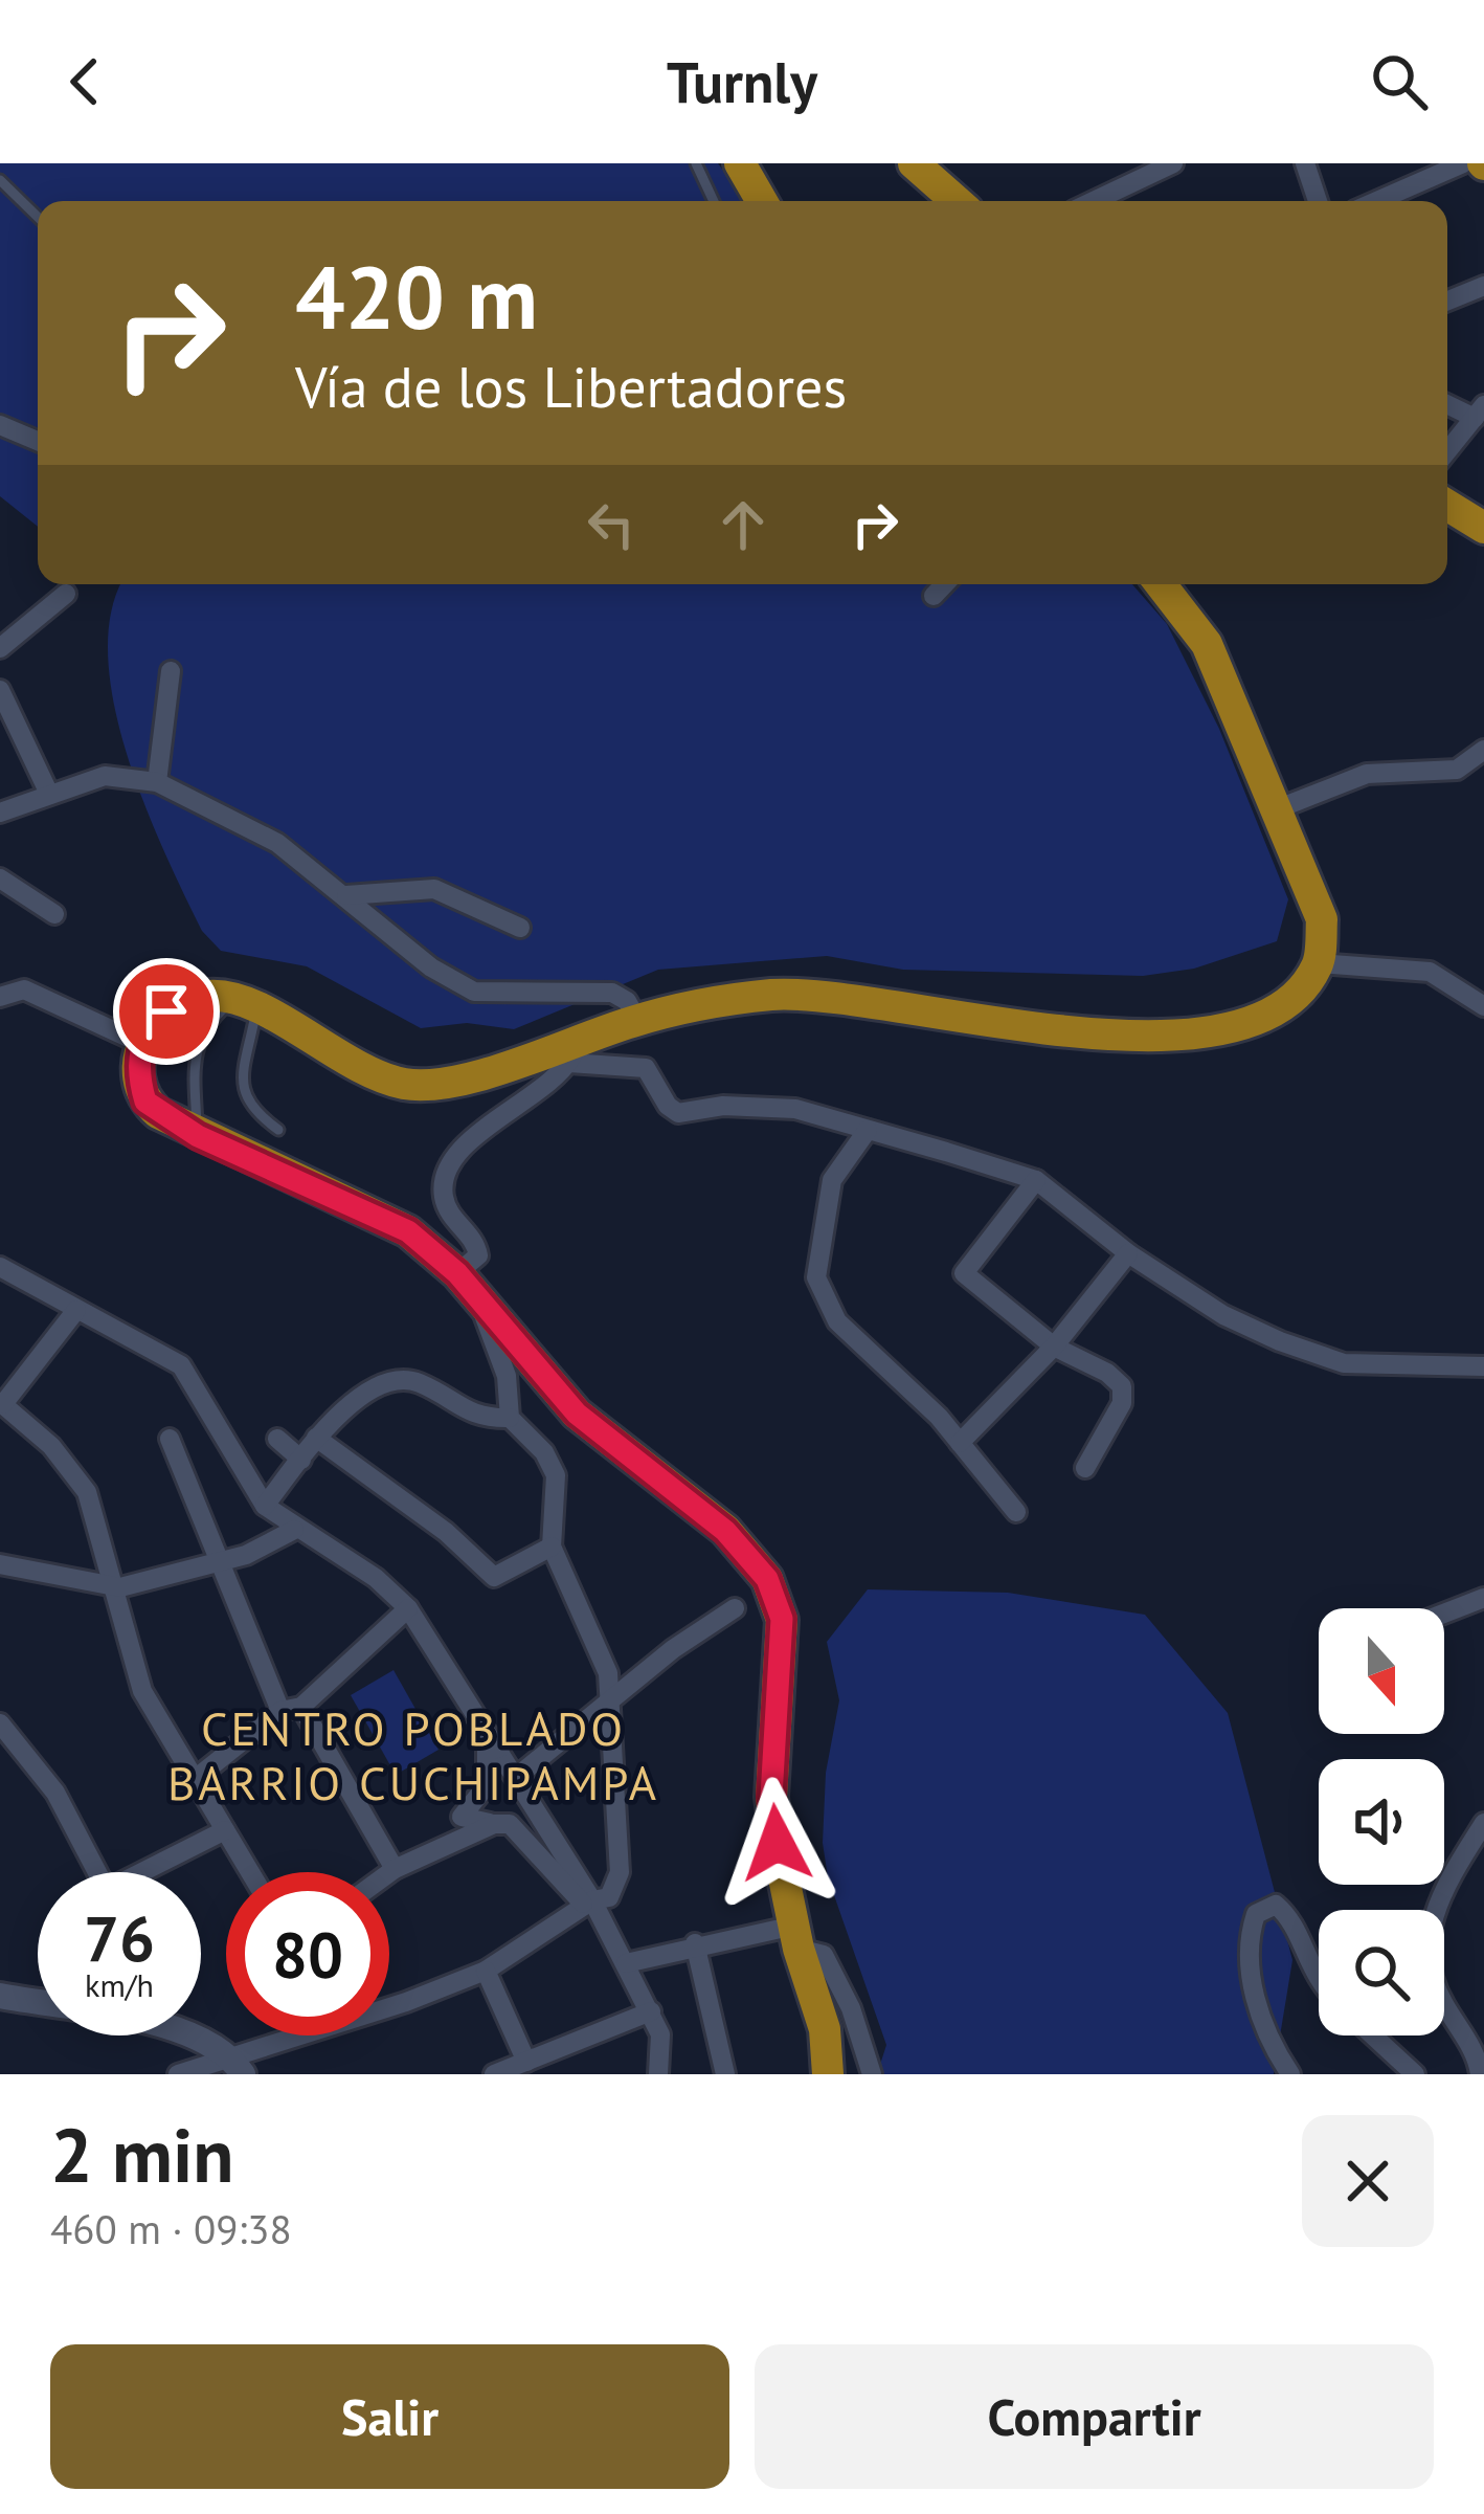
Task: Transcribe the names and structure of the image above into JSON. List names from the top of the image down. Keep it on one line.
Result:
{"districts":["CENTRO POBLADO BARRIO CUCHIPAMPA"],"north":"bottom","page":{"header":"Turnly","turn":["420 m","Vía de los Libertadores"],"speed":"76 km/h","limit":"80","heading":["2 min","460 m · 09:38"],"buttons":["Salir","Compartir"]}}
